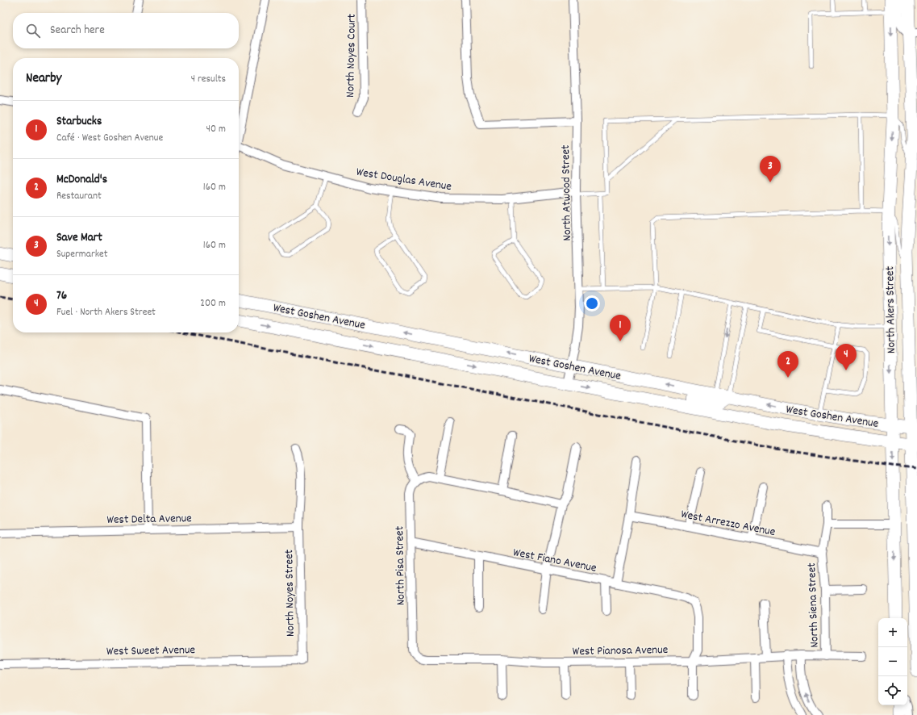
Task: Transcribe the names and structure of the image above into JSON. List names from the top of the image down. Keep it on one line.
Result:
{"streets":{"main road":["North Akers Street","West Goshen Avenue"],"street":["North Noyes Court","West Douglas Avenue","North Atwood Street","West Delta Avenue","West Arrezzo Avenue","West Fiano Avenue","North Pisa Street","North Noyes Street","North Siena Street","West Sweet Avenue","West Pianosa Avenue"]},"crossings":[["West Douglas Avenue","North Atwood Street"],["North Atwood Street","West Goshen Avenue"],["North Akers Street","West Goshen Avenue"],["West Delta Avenue","North Noyes Street"],["West Arrezzo Avenue","North Siena Street"],["West Fiano Avenue","North Pisa Street"],["West Fiano Avenue","West Pianosa Avenue"],["North Pisa Street","West Pianosa Avenue"],["North Noyes Street","West Sweet Avenue"],["North Siena Street","West Pianosa Avenue"]],"page":{"search":"Search here","heading":["Nearby","4 results"],"list":[{"mark":"1","name":"Starbucks","note":"Café · West Goshen Avenue","value":"40 m"},{"mark":"2","name":"McDonald's","note":"Restaurant","value":"160 m"},{"mark":"3","name":"Save Mart","note":"Supermarket","value":"160 m"},{"mark":"4","name":"76","note":"Fuel · North Akers Street","value":"200 m"}],"pins":["3","1","4","2"],"map_buttons":["+","−"]}}
